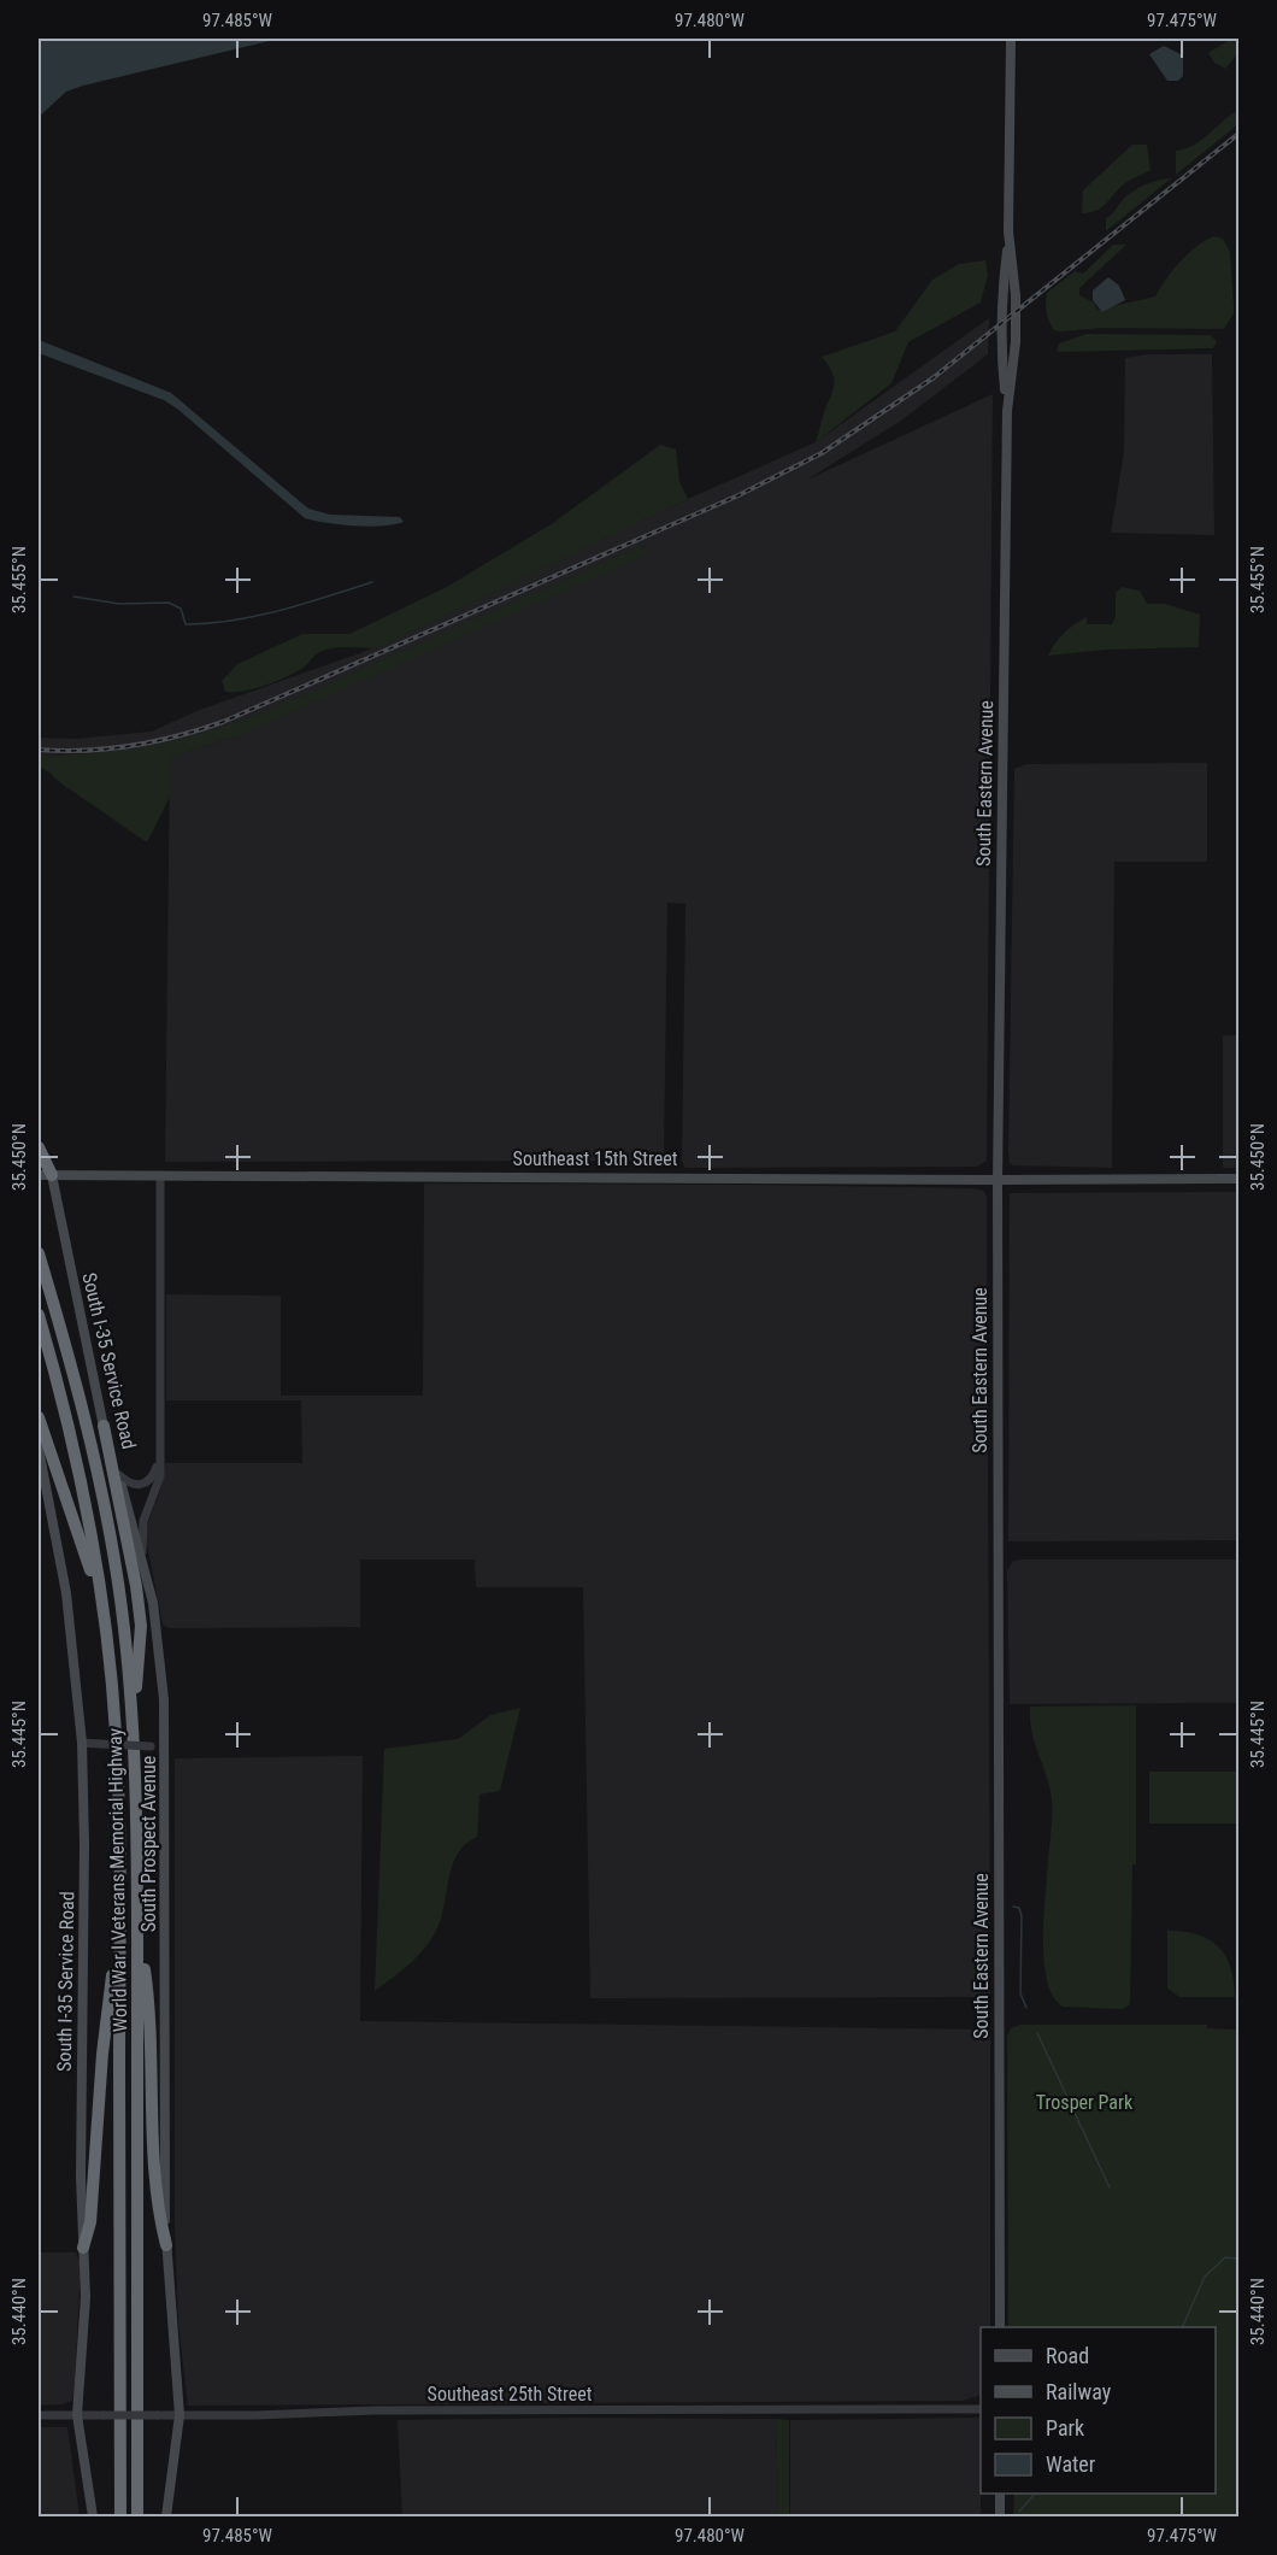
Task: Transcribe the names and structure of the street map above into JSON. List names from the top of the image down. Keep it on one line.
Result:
{"streets":{"highway":["World War I Veterans Memorial Highway"],"main road":["South Eastern Avenue","Southeast 15th Street","South I-35 Service Road","South Prospect Avenue"],"street":["Southeast 25th Street"]},"crossings":[["South Eastern Avenue","Southeast 15th Street"],["Southeast 15th Street","South I-35 Service Road"],["Southeast 15th Street","South Prospect Avenue"],["South I-35 Service Road","South Prospect Avenue"],["South I-35 Service Road","Southeast 25th Street"],["South Prospect Avenue","Southeast 25th Street"]],"parks":["Trosper Park"],"legend":["Road","Railway","Park","Water"],"coordinates":["97.485°W","97.480°W","97.475°W","35.455°N","35.450°N","35.445°N","35.440°N"]}
